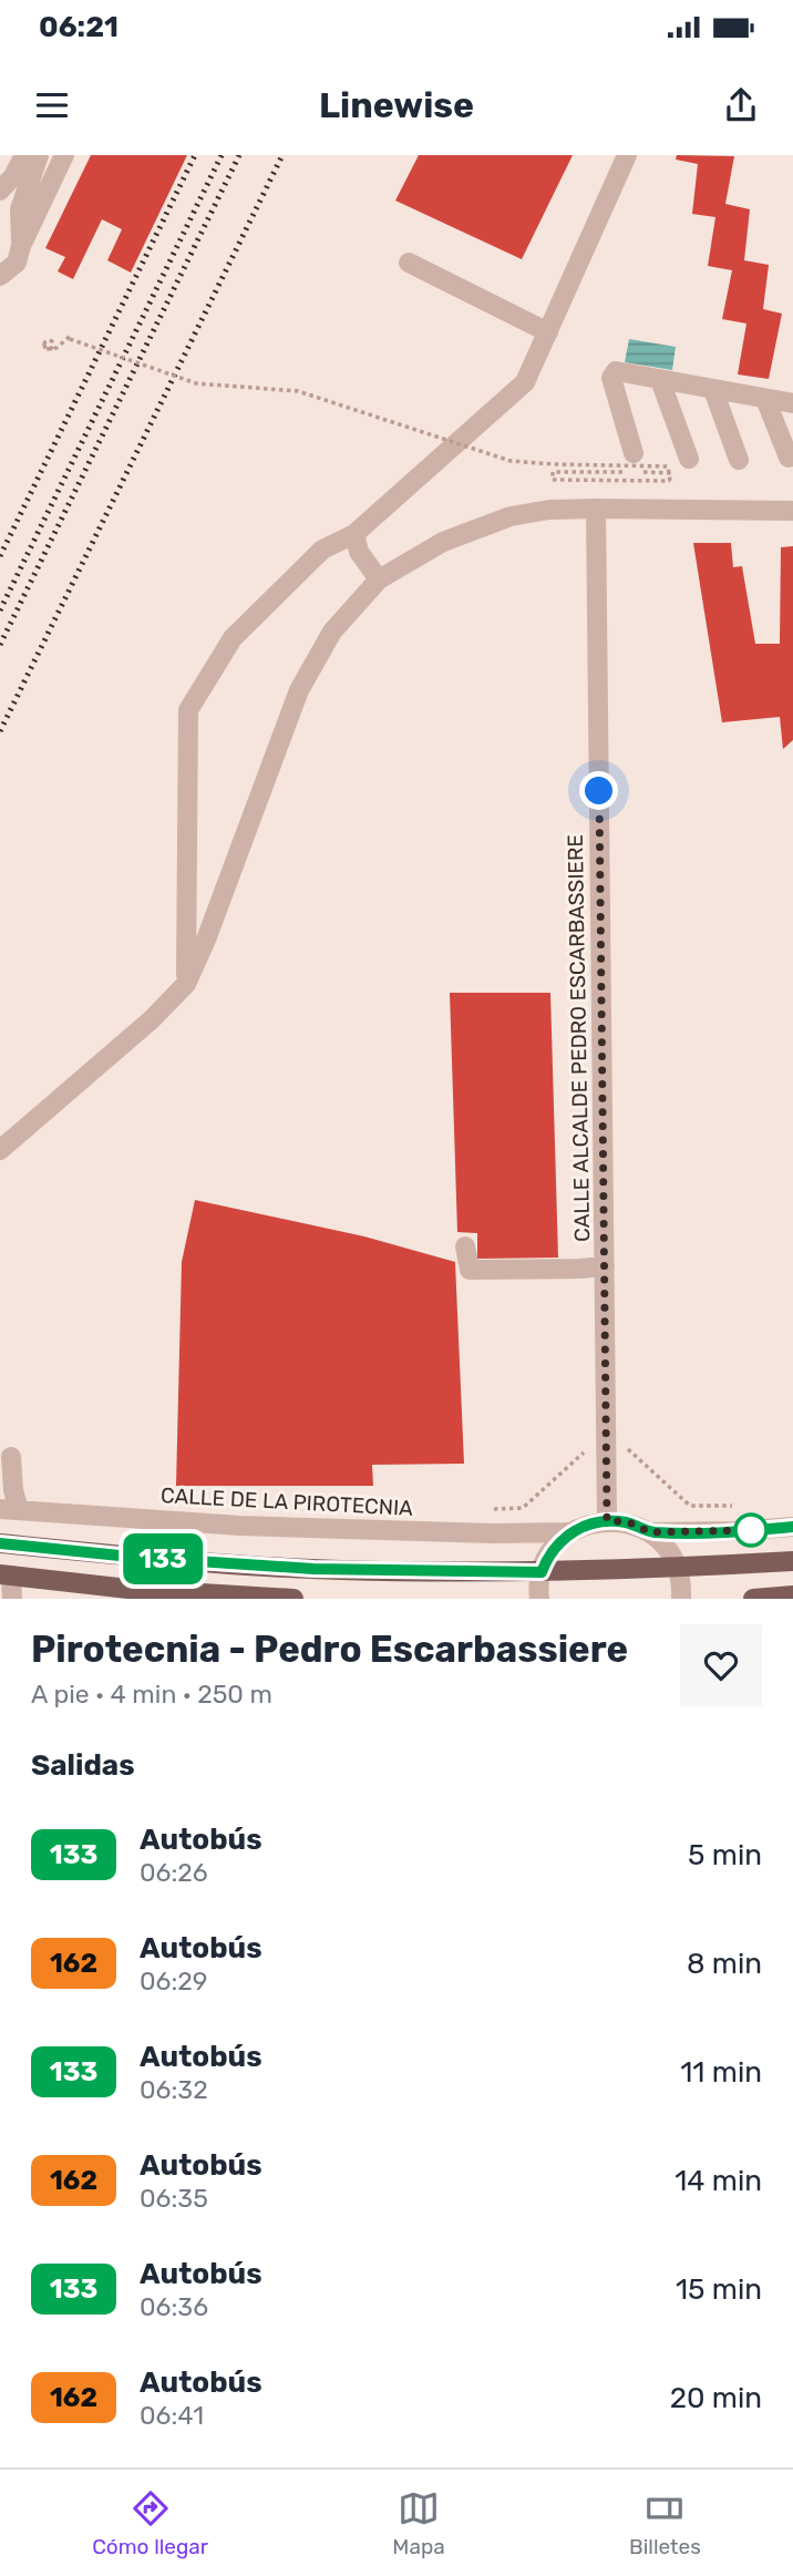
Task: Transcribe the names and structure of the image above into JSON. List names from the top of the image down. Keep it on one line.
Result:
{"streets":{"street":["CALLE ALCALDE PEDRO ESCARBASSIERE","CALLE DE LA PIROTECNIA"]},"crossings":[["CALLE ALCALDE PEDRO ESCARBASSIERE","CALLE DE LA PIROTECNIA"]],"lines":["bus line 133"],"page":{"status":"06:21","header":"Linewise","on_map":"133","heading":[["Pirotecnia - Pedro Escarbassiere","A pie · 4 min · 250 m"],"Salidas"],"list":[{"mark":"133","name":"Autobús","note":"06:26","value":"5 min"},{"mark":"162","name":"Autobús","note":"06:29","value":"8 min"},{"mark":"133","name":"Autobús","note":"06:32","value":"11 min"},{"mark":"162","name":"Autobús","note":"06:35","value":"14 min"},{"mark":"133","name":"Autobús","note":"06:36","value":"15 min"},{"mark":"162","name":"Autobús","note":"06:41","value":"20 min"}],"tabs":["Cómo llegar","Mapa","Billetes"]}}
